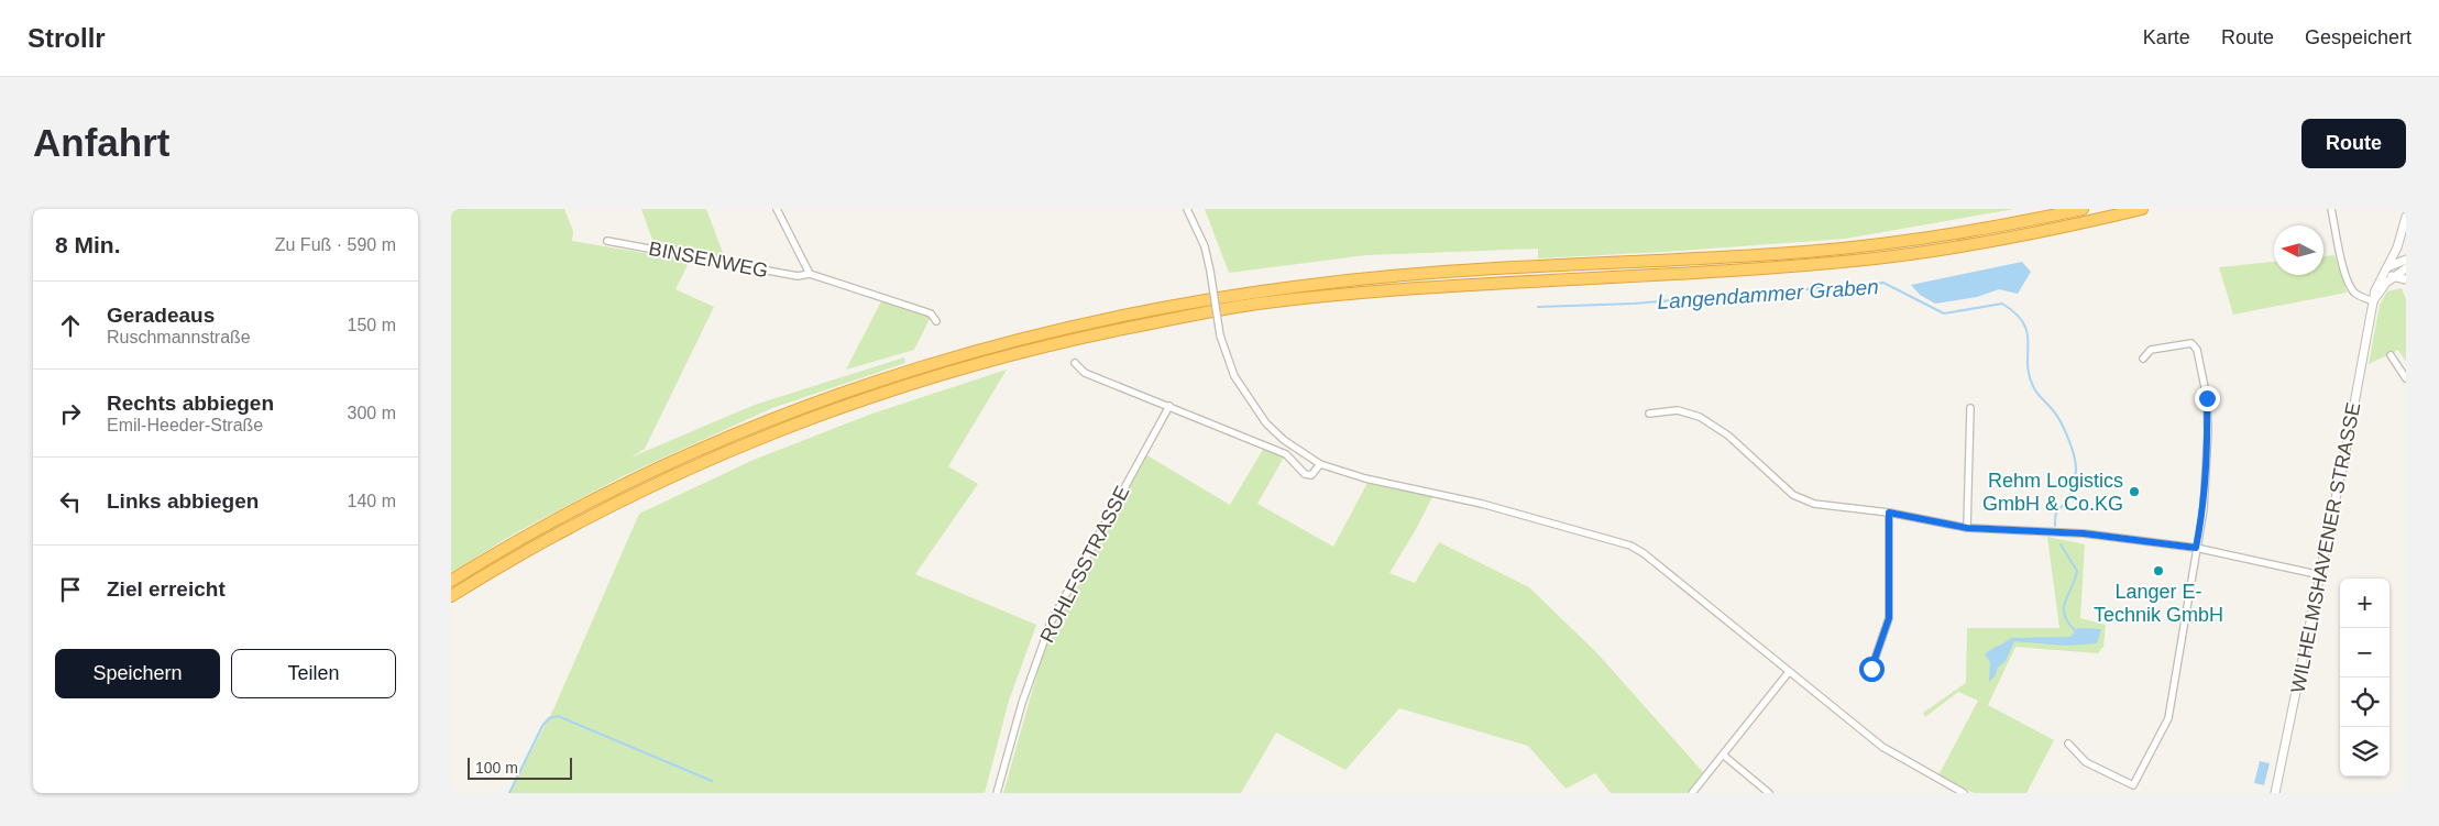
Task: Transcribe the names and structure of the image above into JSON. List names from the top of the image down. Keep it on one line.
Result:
{"streets":{"street":["BINSENWEG","WILHELMSHAVENER STRASSE","ROHLFSSTRASSE"]},"water":["Langendammer Graben"],"places":["Rehm Logistics GmbH & Co.KG","Langer E- Technik GmbH"],"scale_bar":"100 m","north":"left","page":{"header":"Strollr","nav":["Karte","Route","Gespeichert"],"buttons":["Route",["Speichern","Teilen"]],"title":"Anfahrt","heading":["8 Min.","Zu Fuß · 590 m"],"list":[["Geradeaus","Ruschmannstraße","150 m"],["Rechts abbiegen","Emil-Heeder-Straße","300 m"],["Links abbiegen","140 m"],"Ziel erreicht"],"map_buttons":["+","−"],"scale":"100 m"}}
